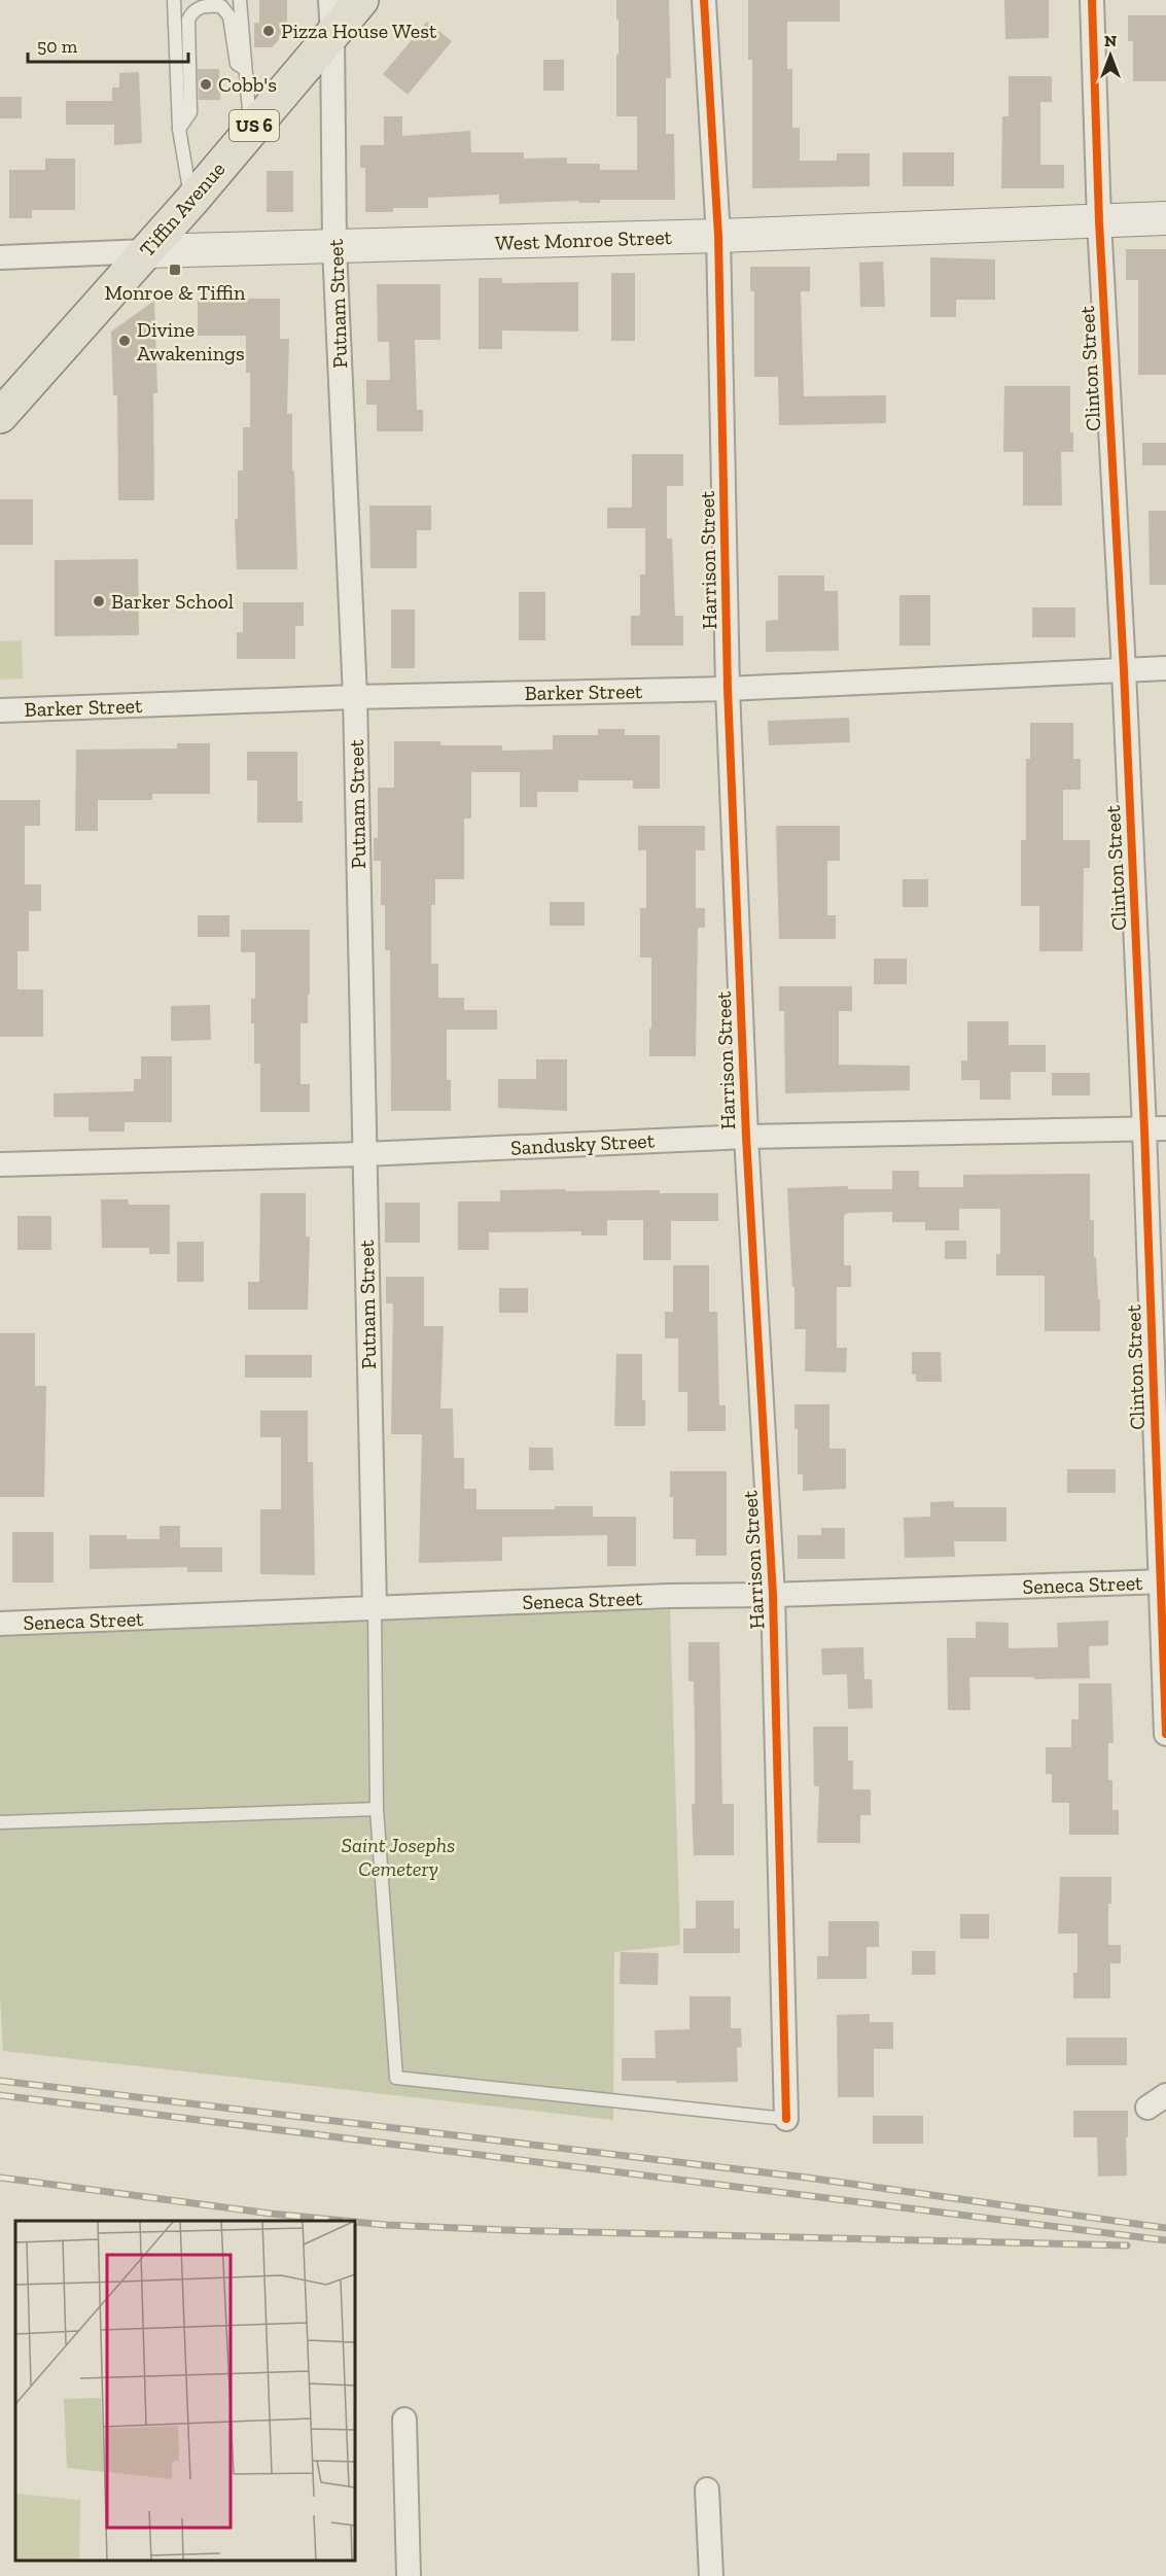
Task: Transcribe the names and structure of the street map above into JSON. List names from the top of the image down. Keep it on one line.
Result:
{"streets":{"main road":["US 6","Tiffin Avenue","West Monroe Street"],"street":["Putnam Street","Clinton Street","Harrison Street","Barker Street","Sandusky Street","Seneca Street"]},"crossings":[["Tiffin Avenue","West Monroe Street"],["Tiffin Avenue","Putnam Street"],["West Monroe Street","Putnam Street"],["West Monroe Street","Clinton Street"],["West Monroe Street","Harrison Street"],["Putnam Street","Barker Street"],["Putnam Street","Sandusky Street"],["Putnam Street","Seneca Street"],["Clinton Street","Barker Street"],["Clinton Street","Sandusky Street"],["Clinton Street","Seneca Street"],["Harrison Street","Barker Street"],["Harrison Street","Sandusky Street"],["Harrison Street","Seneca Street"]],"parks":["Saint Josephs Cemetery"],"places":{"other":["Pizza House West","Cobb's","Divine Awakenings","Barker School"],"transit":["Monroe & Tiffin"]},"scale_bar":"50 m","north":"top"}
